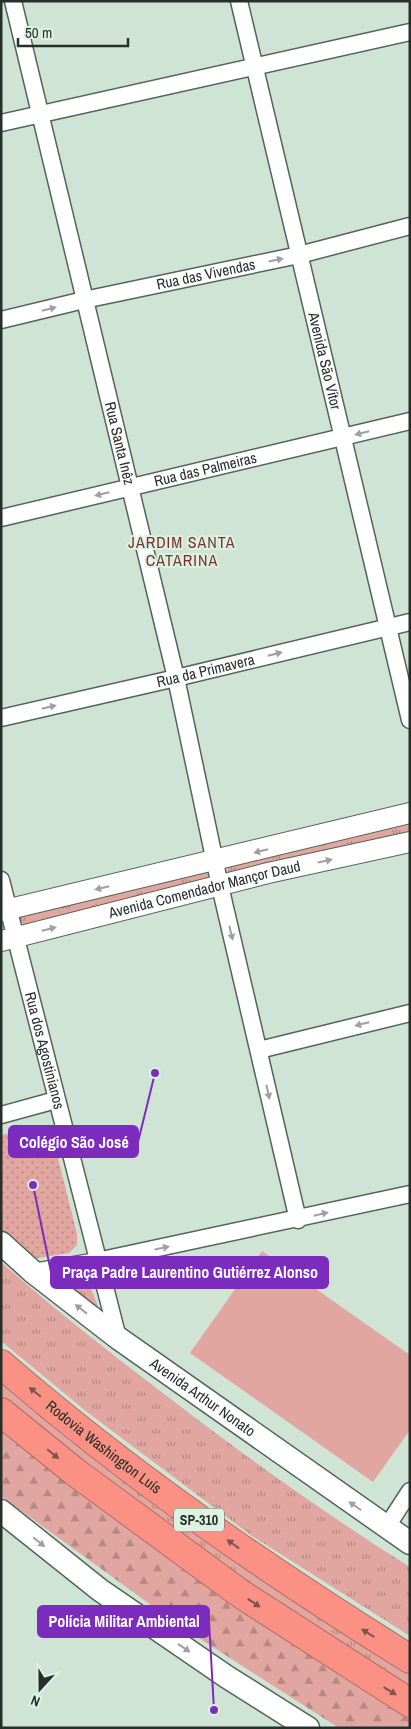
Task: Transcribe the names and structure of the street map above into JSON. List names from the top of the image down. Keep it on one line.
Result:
{"streets":{"highway":["Rodovia Washington Luís","SP-310"],"main road":["Avenida Arthur Nonato"],"street":["Rua das Vivendas","Avenida São Vítor","Rua Santa Inêz","Rua das Palmeiras","Rua da Primavera","Avenida Comendador Mançor Daud","Rua dos Agostinianos"]},"crossings":[["Rua das Vivendas","Avenida São Vítor"],["Rua das Vivendas","Rua Santa Inêz"],["Avenida São Vítor","Rua das Palmeiras"],["Avenida São Vítor","Rua da Primavera"],["Rua Santa Inêz","Rua das Palmeiras"],["Rua Santa Inêz","Rua da Primavera"],["Rua Santa Inêz","Avenida Comendador Mançor Daud"],["Avenida Comendador Mançor Daud","Rua dos Agostinianos"],["Rua dos Agostinianos","Avenida Arthur Nonato"]],"one_way":["Rua das Vivendas","Rua das Palmeiras","Rua da Primavera","Avenida Arthur Nonato"],"districts":["JARDIM SANTA CATARINA"],"places":["Colégio São José","Praça Padre Laurentino Gutiérrez Alonso","Polícia Militar Ambiental"],"scale_bar":"50 m","north":"bottom"}
